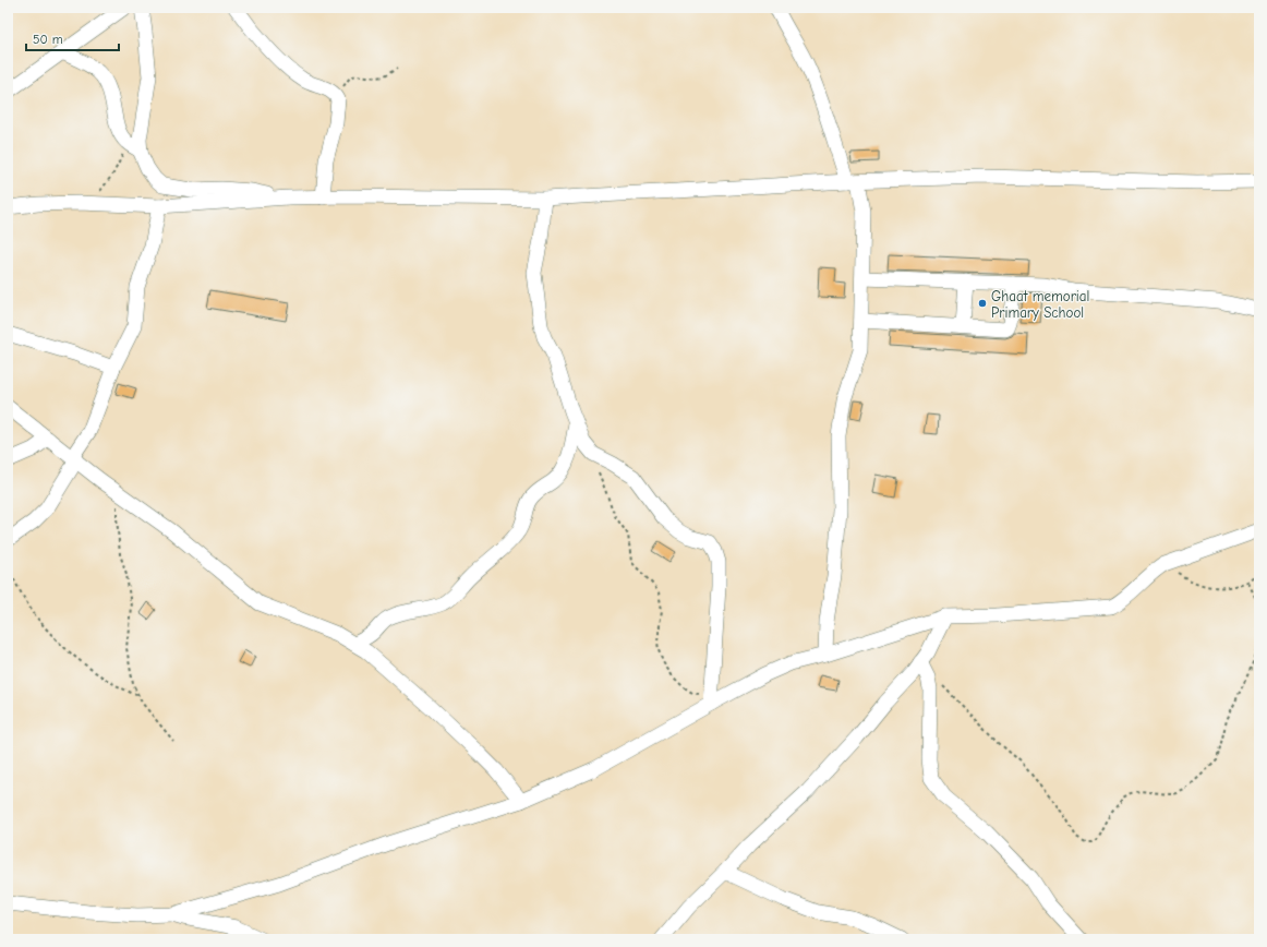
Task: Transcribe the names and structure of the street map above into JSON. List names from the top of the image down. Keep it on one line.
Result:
{"places":["Ghaat memorial Primary School"],"scale_bar":"50 m"}
